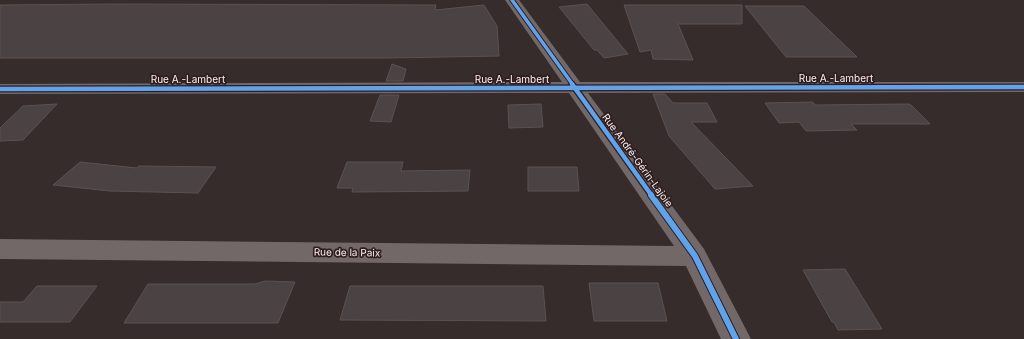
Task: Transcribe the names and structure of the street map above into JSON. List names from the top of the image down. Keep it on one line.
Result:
{"streets":{"street":["Rue A.-Lambert","Rue André-Gérin-Lajoie","Rue de la Paix"]},"crossings":[["Rue A.-Lambert","Rue André-Gérin-Lajoie"],["Rue André-Gérin-Lajoie","Rue de la Paix"]]}
